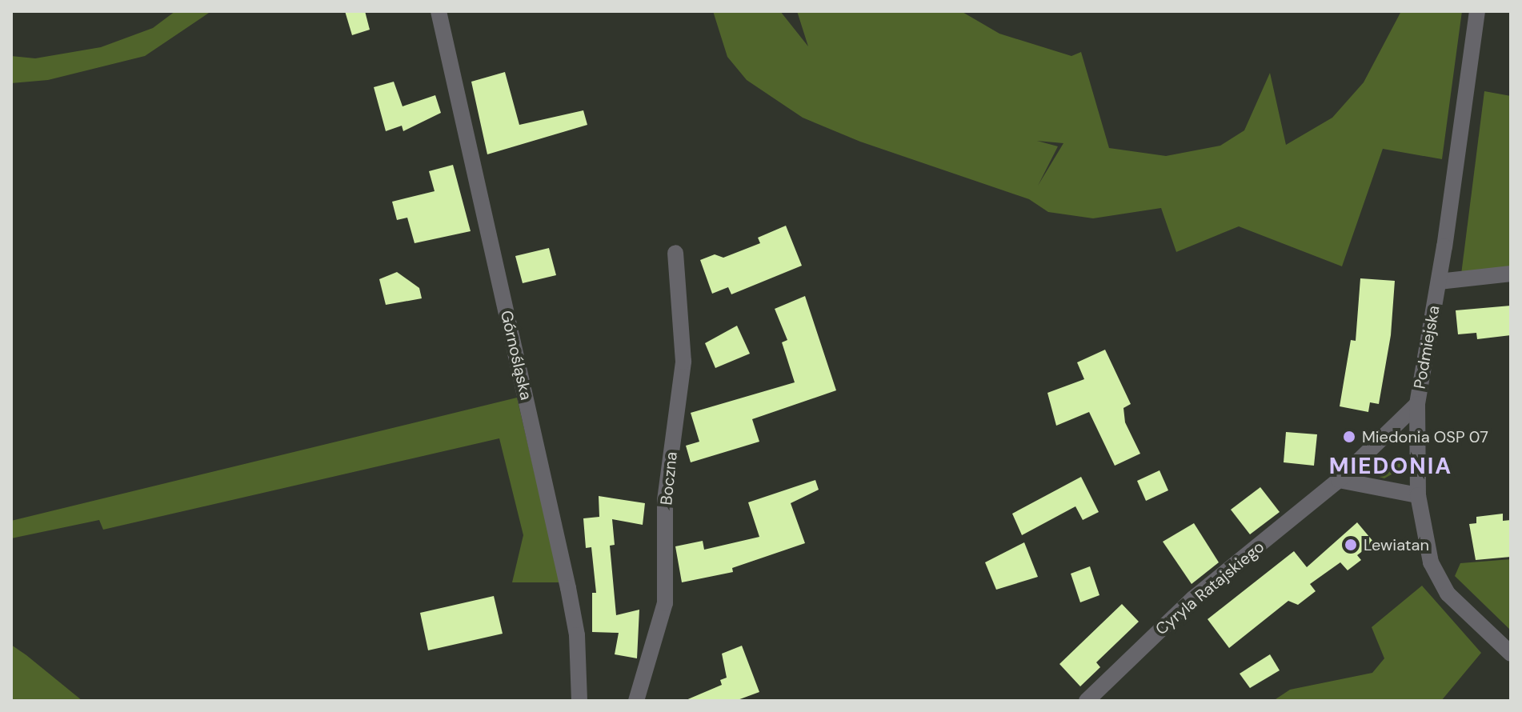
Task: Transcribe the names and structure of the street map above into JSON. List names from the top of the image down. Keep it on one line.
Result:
{"streets":{"street":["Podmiejska","Górnośląska","Boczna","Cyryla Ratajskiego"]},"crossings":[["Podmiejska","Cyryla Ratajskiego"]],"districts":["MIEDONIA"],"places":["Miedonia OSP 07","Lewiatan"]}
